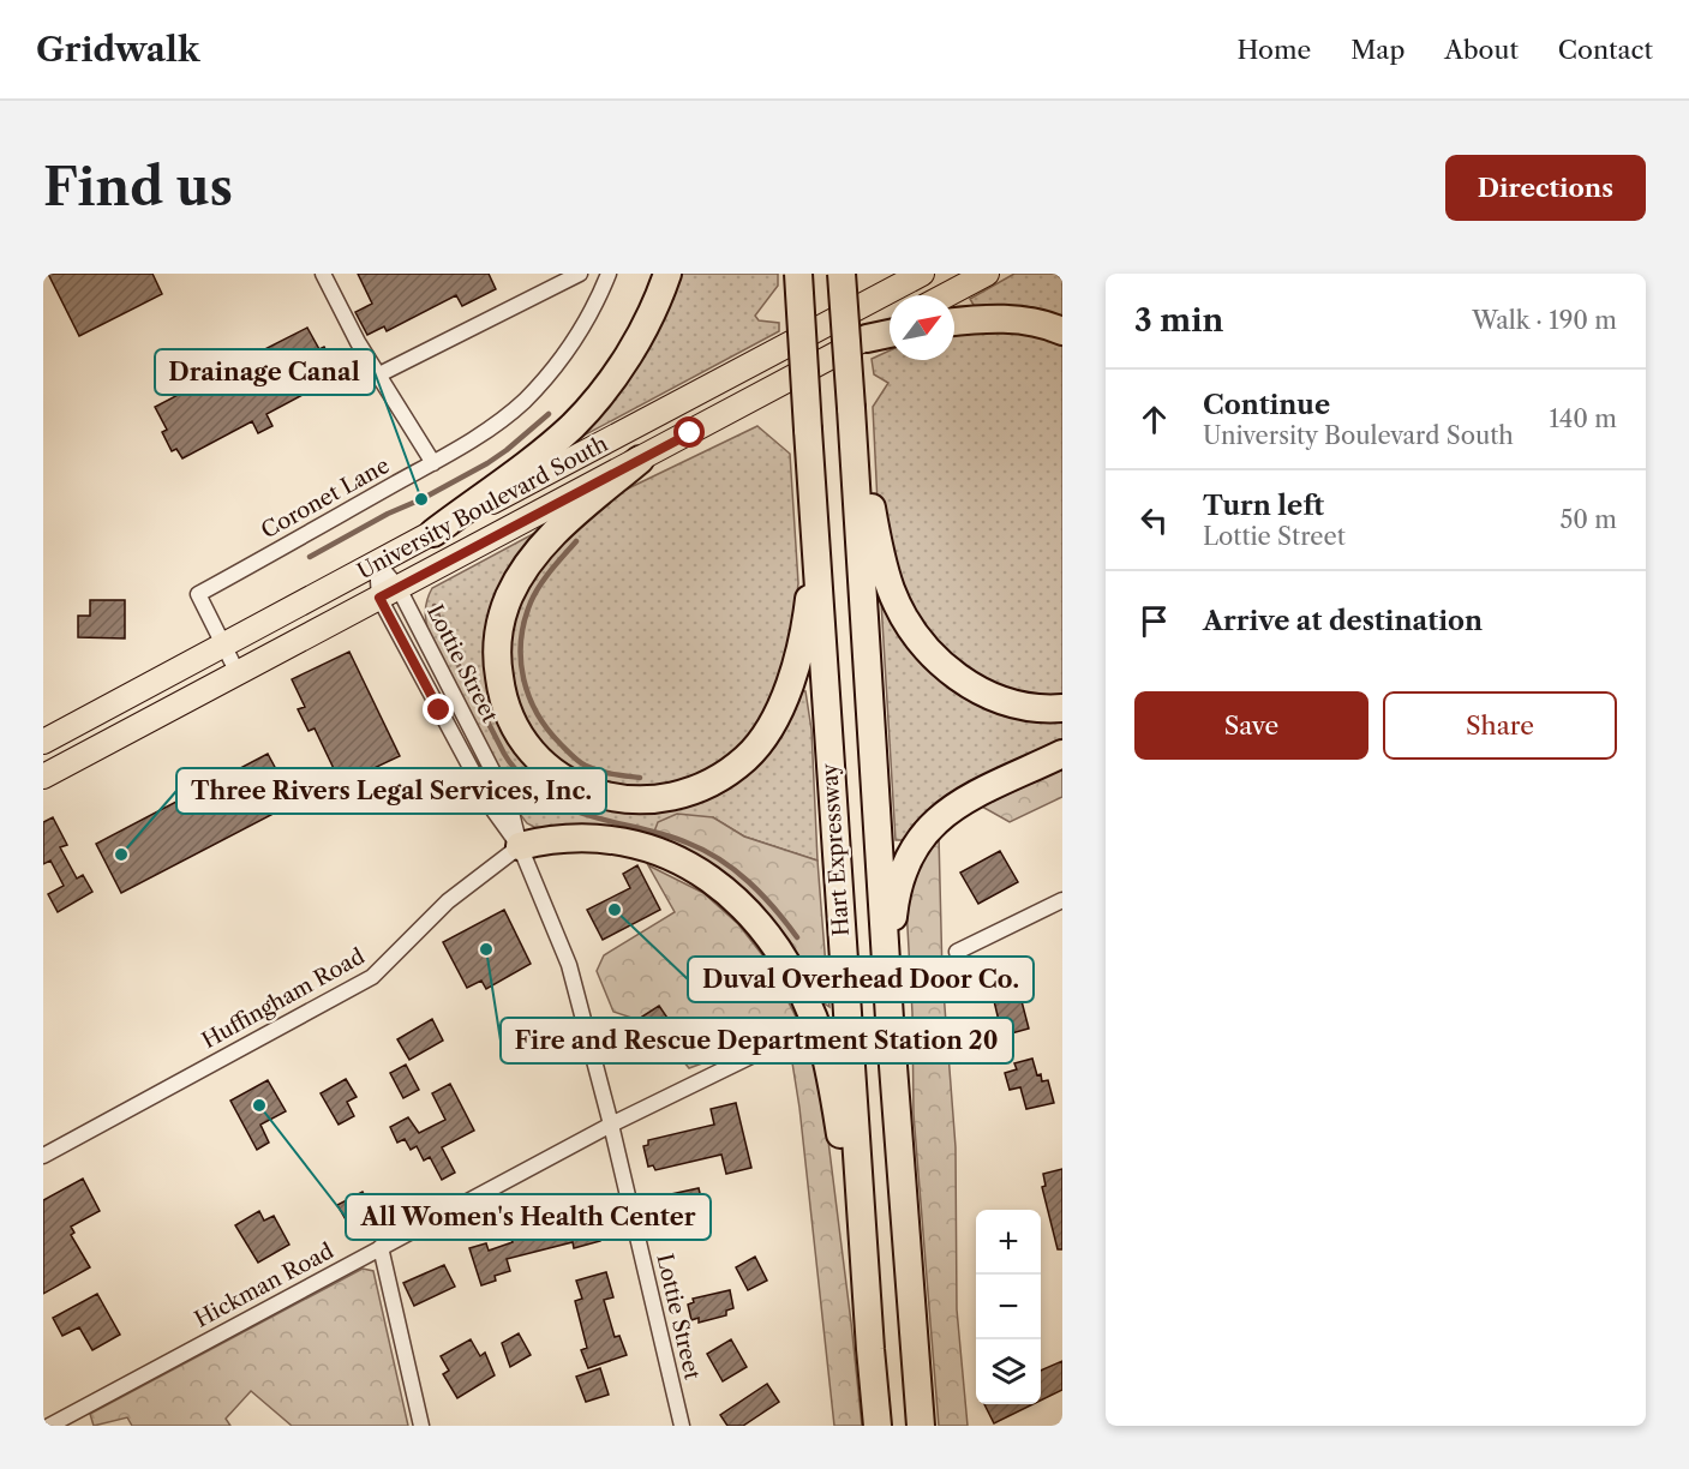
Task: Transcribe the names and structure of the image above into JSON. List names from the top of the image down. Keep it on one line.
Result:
{"streets":{"highway":["Hart Expressway"],"main road":["University Boulevard South"],"street":["Coronet Lane","Lottie Street","Huffingham Road","Hickman Road"]},"crossings":[["Coronet Lane","University Boulevard South"],["University Boulevard South","Lottie Street"],["Lottie Street","Huffingham Road"],["Lottie Street","Hickman Road"]],"places":["Drainage Canal","Three Rivers Legal Services, Inc.","Duval Overhead Door Co.","Fire and Rescue Department Station 20","All Women's Health Center"],"north":"top right","page":{"header":"Gridwalk","nav":["Home","Map","About","Contact"],"buttons":["Directions",["Save","Share"]],"title":"Find us","heading":["3 min","Walk · 190 m"],"list":[["Continue","University Boulevard South","140 m"],["Turn left","Lottie Street","50 m"],"Arrive at destination"],"map_buttons":["+","−"]}}
